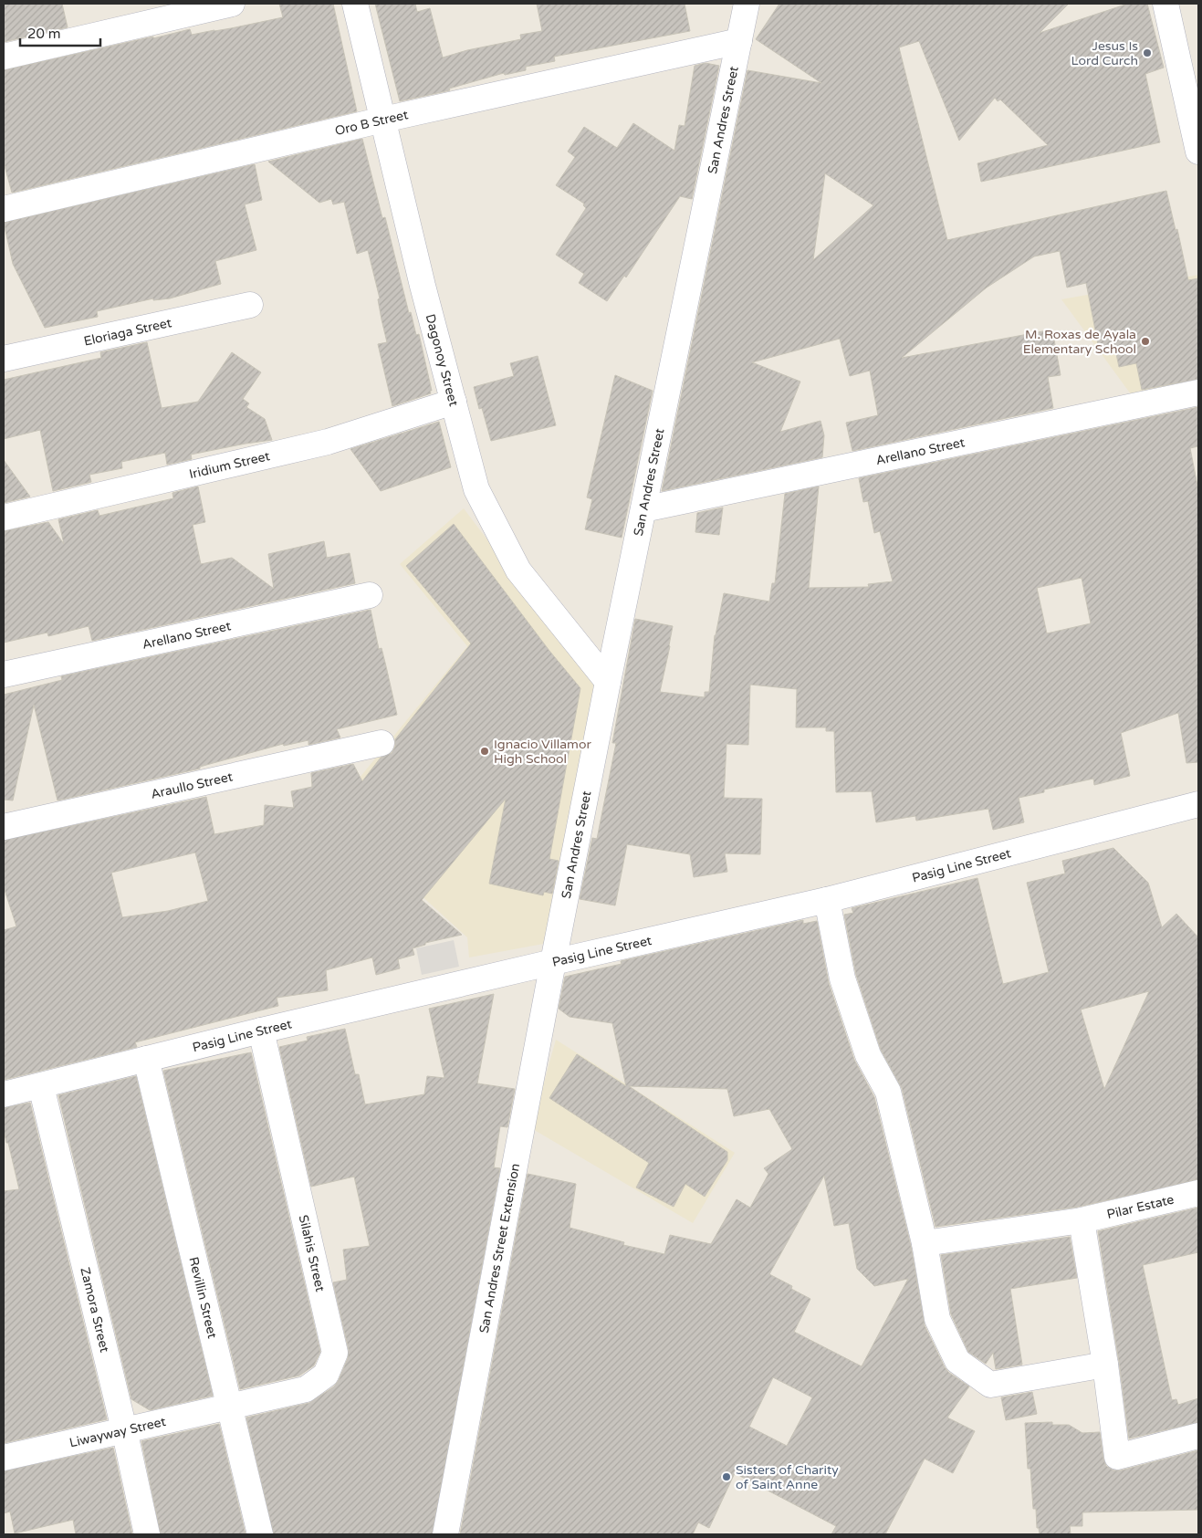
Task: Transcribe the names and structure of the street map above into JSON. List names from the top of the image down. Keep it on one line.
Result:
{"streets":{"street":["San Andres Street","Oro B Street","Eloriaga Street","Dagonoy Street","Arellano Street","Iridium Street","Araullo Street","Pasig Line Street","Pilar Estate","San Andres Street Extension","Silahis Street","Revillin Street","Zamora Street","Liwayway Street"]},"crossings":[["San Andres Street","Oro B Street"],["San Andres Street","Dagonoy Street"],["San Andres Street","Arellano Street"],["San Andres Street","Pasig Line Street"],["San Andres Street","San Andres Street Extension"],["Oro B Street","Dagonoy Street"],["Dagonoy Street","Iridium Street"],["Pasig Line Street","San Andres Street Extension"],["Pasig Line Street","Silahis Street"],["Pasig Line Street","Revillin Street"],["Pasig Line Street","Zamora Street"],["Silahis Street","Revillin Street"],["Silahis Street","Liwayway Street"],["Revillin Street","Liwayway Street"],["Zamora Street","Liwayway Street"]],"places":["Jesus Is Lord Curch","M. Roxas de Ayala Elementary School","Ignacio Villamor High School","Sisters of Charity of Saint Anne"],"scale_bar":"20 m"}
